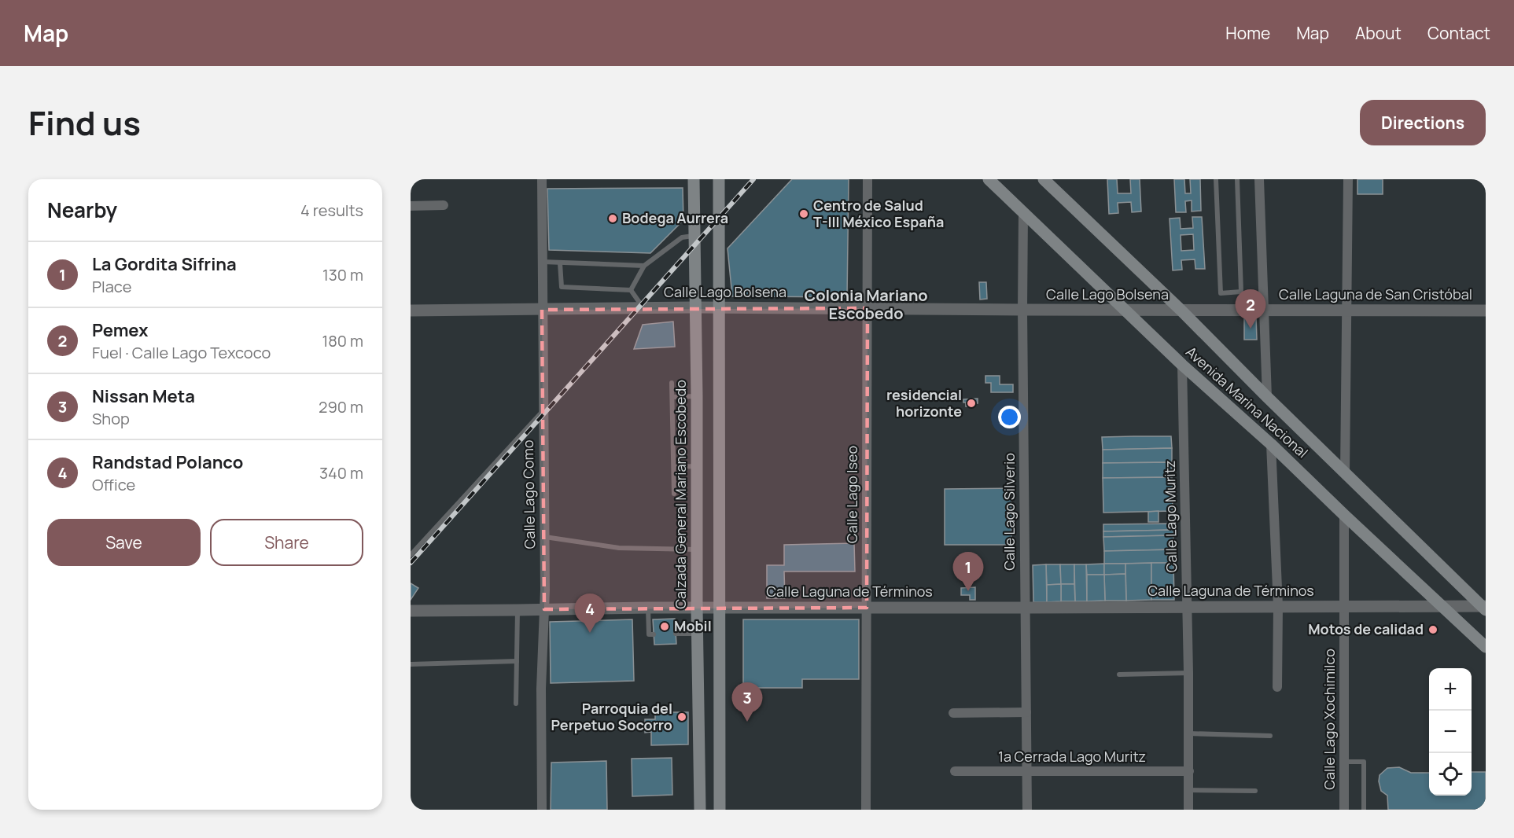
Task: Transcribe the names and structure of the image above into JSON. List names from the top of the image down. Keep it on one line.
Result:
{"streets":{"main road":["Avenida Marina Nacional","Calzada General Mariano Escobedo"],"street":["Calle Lago Bolsena","Calle Laguna de San Cristóbal","Calle Lago Como","Calle Lago Iseo","Calle Lago Silverio","Calle Lago Muritz","Calle Laguna de Términos","Calle Lago Xochimilco","1a Cerrada Lago Muritz"]},"crossings":[["Calle Lago Bolsena","Calle Laguna de San Cristóbal"],["Calle Lago Bolsena","Avenida Marina Nacional"],["Calle Lago Bolsena","Calle Lago Como"],["Calle Lago Bolsena","Calzada General Mariano Escobedo"],["Calle Lago Bolsena","Calle Lago Iseo"],["Calle Lago Bolsena","Calle Lago Silverio"],["Calle Laguna de San Cristóbal","Avenida Marina Nacional"],["Avenida Marina Nacional","Calle Lago Silverio"],["Avenida Marina Nacional","Calle Lago Muritz"],["Avenida Marina Nacional","Calle Laguna de Términos"],["Avenida Marina Nacional","Calle Lago Xochimilco"],["Calle Lago Como","Calle Laguna de Términos"],["Calzada General Mariano Escobedo","Calle Laguna de Términos"],["Calle Lago Iseo","Calle Laguna de Términos"],["Calle Lago Silverio","Calle Laguna de Términos"],["Calle Lago Silverio","1a Cerrada Lago Muritz"],["Calle Lago Muritz","Calle Laguna de Términos"],["Calle Lago Muritz","1a Cerrada Lago Muritz"],["Calle Laguna de Términos","Calle Lago Xochimilco"]],"districts":["Colonia Mariano Escobedo"],"places":["Centro de Salud T-III México España","Bodega Aurrera","residencial horizonte","Mobil","Motos de calidad","Parroquia del Perpetuo Socorro"],"page":{"header":"Map","nav":["Home","Map","About","Contact"],"title":"Find us","buttons":["Directions",["Save","Share"]],"heading":["Nearby","4 results"],"list":[{"mark":"1","name":"La Gordita Sifrina","note":"Place","value":"130 m"},{"mark":"2","name":"Pemex","note":"Fuel · Calle Lago Texcoco","value":"180 m"},{"mark":"3","name":"Nissan Meta","note":"Shop","value":"290 m"},{"mark":"4","name":"Randstad Polanco","note":"Office","value":"340 m"}],"pins":["2","1","4","3"],"map_buttons":["+","−"]}}
